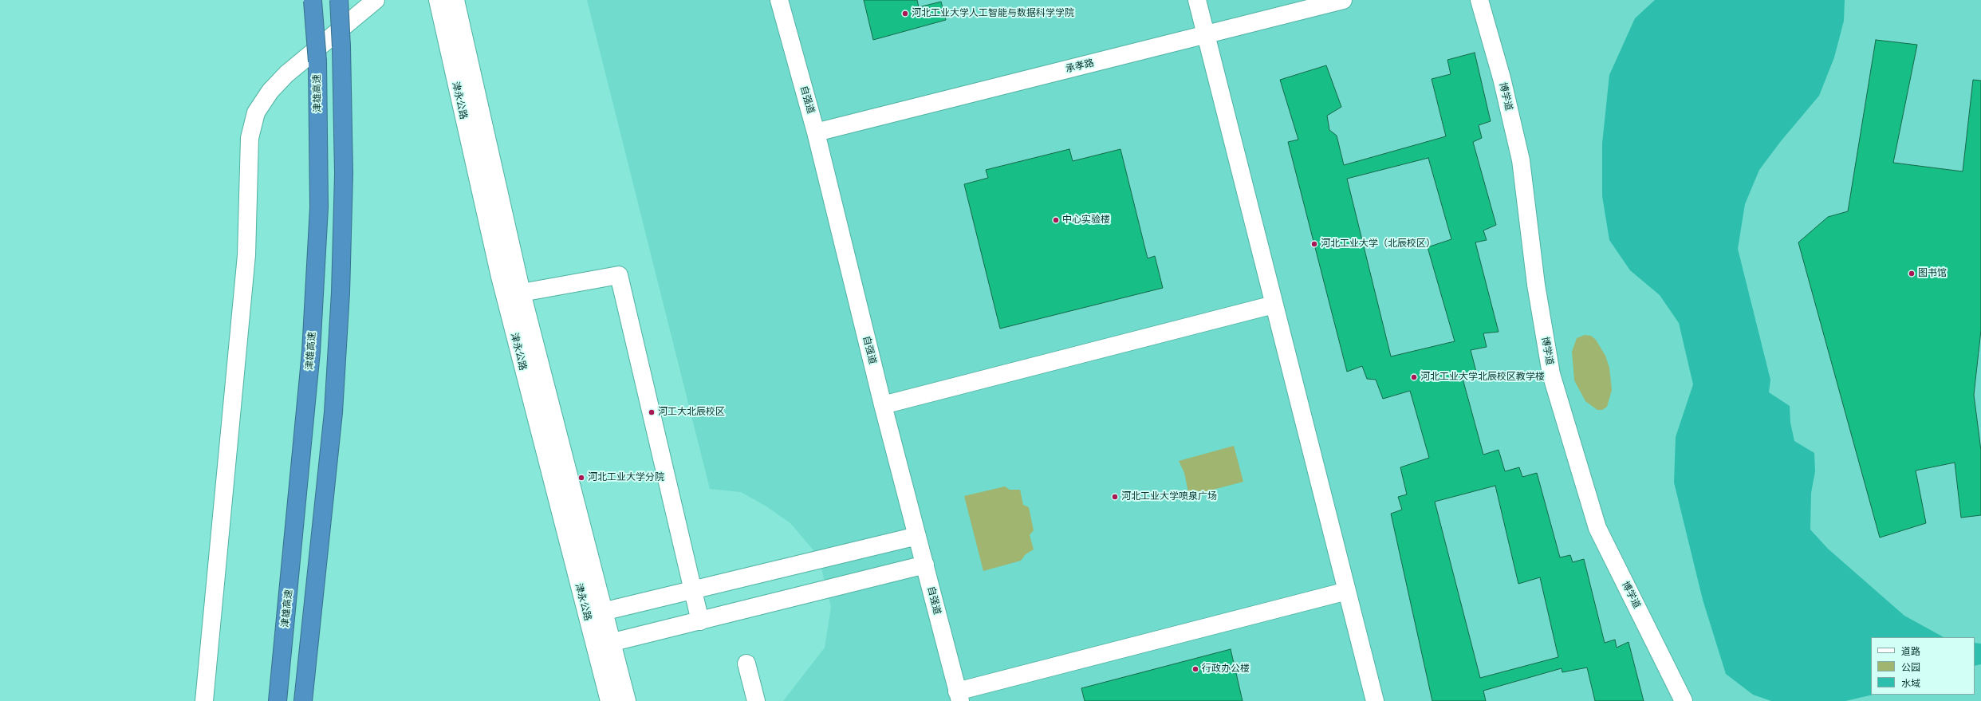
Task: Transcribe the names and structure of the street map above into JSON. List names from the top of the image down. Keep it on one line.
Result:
{"streets":{"highway":["津雄高速"],"street":["承孝路","博学道","自强道","津永公路"]},"crossings":[["承孝路","自强道"]],"places":["河北工业大学人工智能与数据科学学院","中心实验楼","河北工业大学（北辰校区）","图书馆","河北工业大学北辰校区教学楼","河工大北辰校区","河北工业大学分院","河北工业大学喷泉广场","行政办公楼"],"legend":["道路","公园","水域"]}
